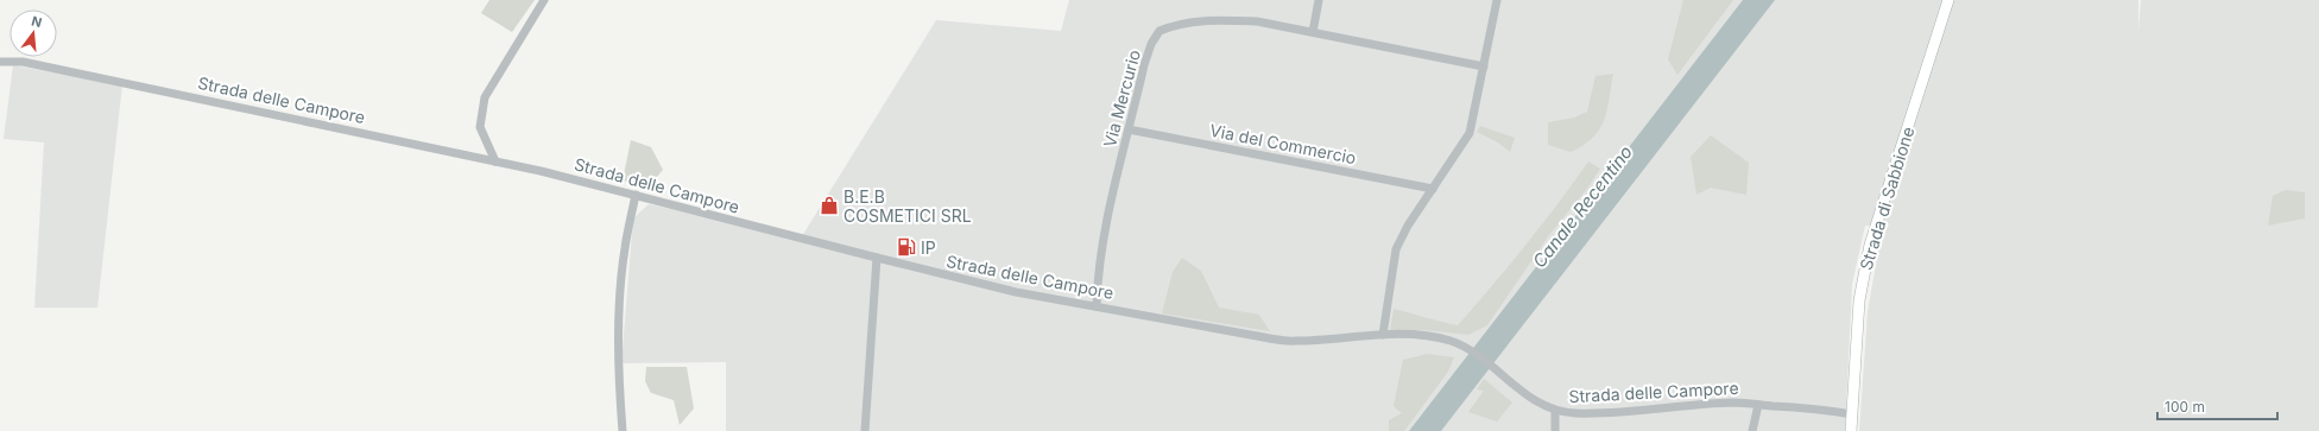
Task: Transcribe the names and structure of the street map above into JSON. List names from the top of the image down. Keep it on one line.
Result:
{"streets":{"main road":["Strada di Sabbione"],"street":["Via Mercurio","Strada delle Campore","Via del Commercio"]},"crossings":[["Via Mercurio","Strada delle Campore"],["Via Mercurio","Via del Commercio"],["Strada delle Campore","Strada di Sabbione"]],"water":["Canale Recentino"],"places":{"shop":["B.E.B COSMETICI SRL"],"fuel station":["IP"]},"scale_bar":"100 m","north":"top"}
